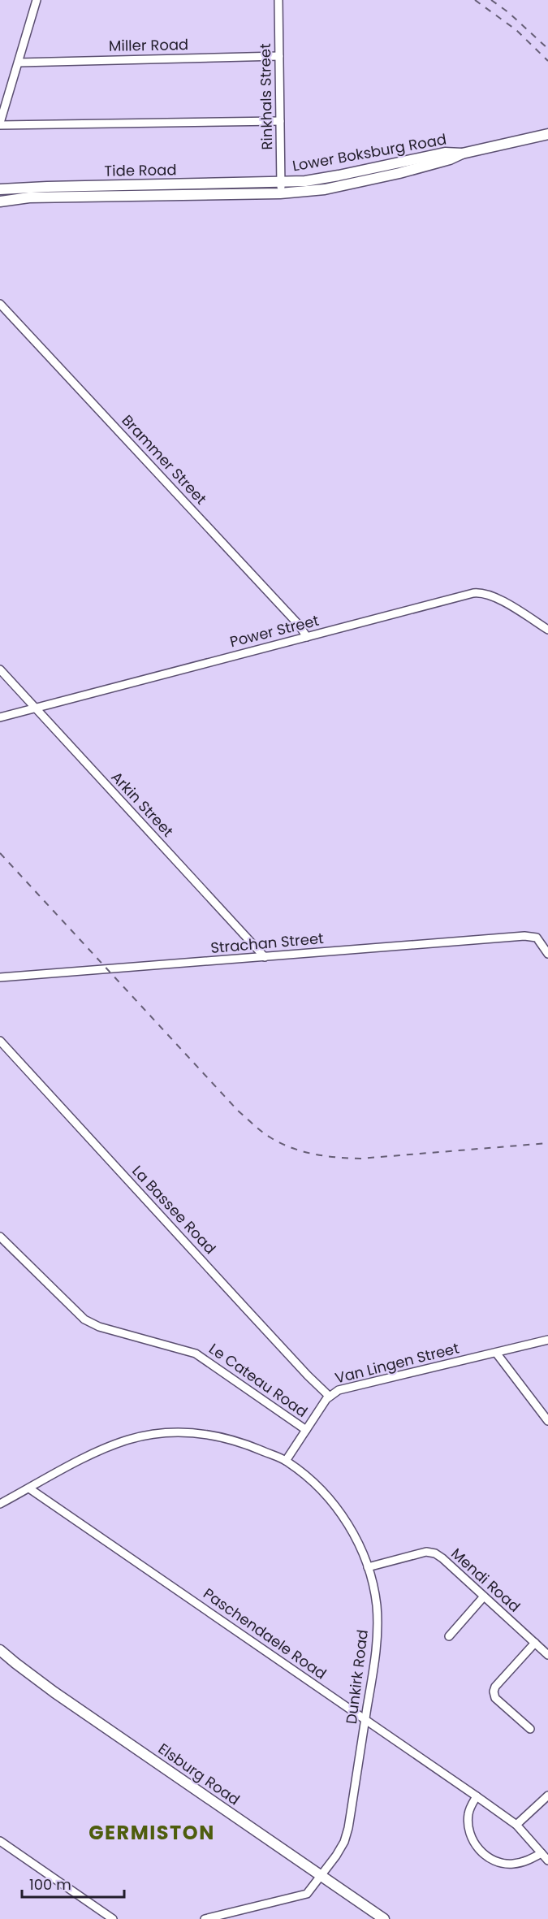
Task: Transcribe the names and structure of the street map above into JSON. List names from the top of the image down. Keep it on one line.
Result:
{"streets":{"main road":["Lower Boksburg Road","Tide Road","Elsburg Road"],"street":["Miller Road","Rinkhals Street","Brammer Street","Power Street","Arkin Street","Strachan Street","La Bassee Road","Van Lingen Street","Le Cateau Road","Mendi Road","Paschendaele Road","Dunkirk Road"]},"crossings":[["Miller Road","Rinkhals Street"],["Rinkhals Street","Lower Boksburg Road"],["Rinkhals Street","Tide Road"],["Lower Boksburg Road","Tide Road"],["Brammer Street","Power Street"],["Power Street","Arkin Street"],["Arkin Street","Strachan Street"],["La Bassee Road","Van Lingen Street"],["Van Lingen Street","Le Cateau Road"],["Van Lingen Street","Dunkirk Road"],["Mendi Road","Dunkirk Road"],["Paschendaele Road","Dunkirk Road"],["Dunkirk Road","Elsburg Road"]],"districts":["GERMISTON"],"scale_bar":"100 m"}
